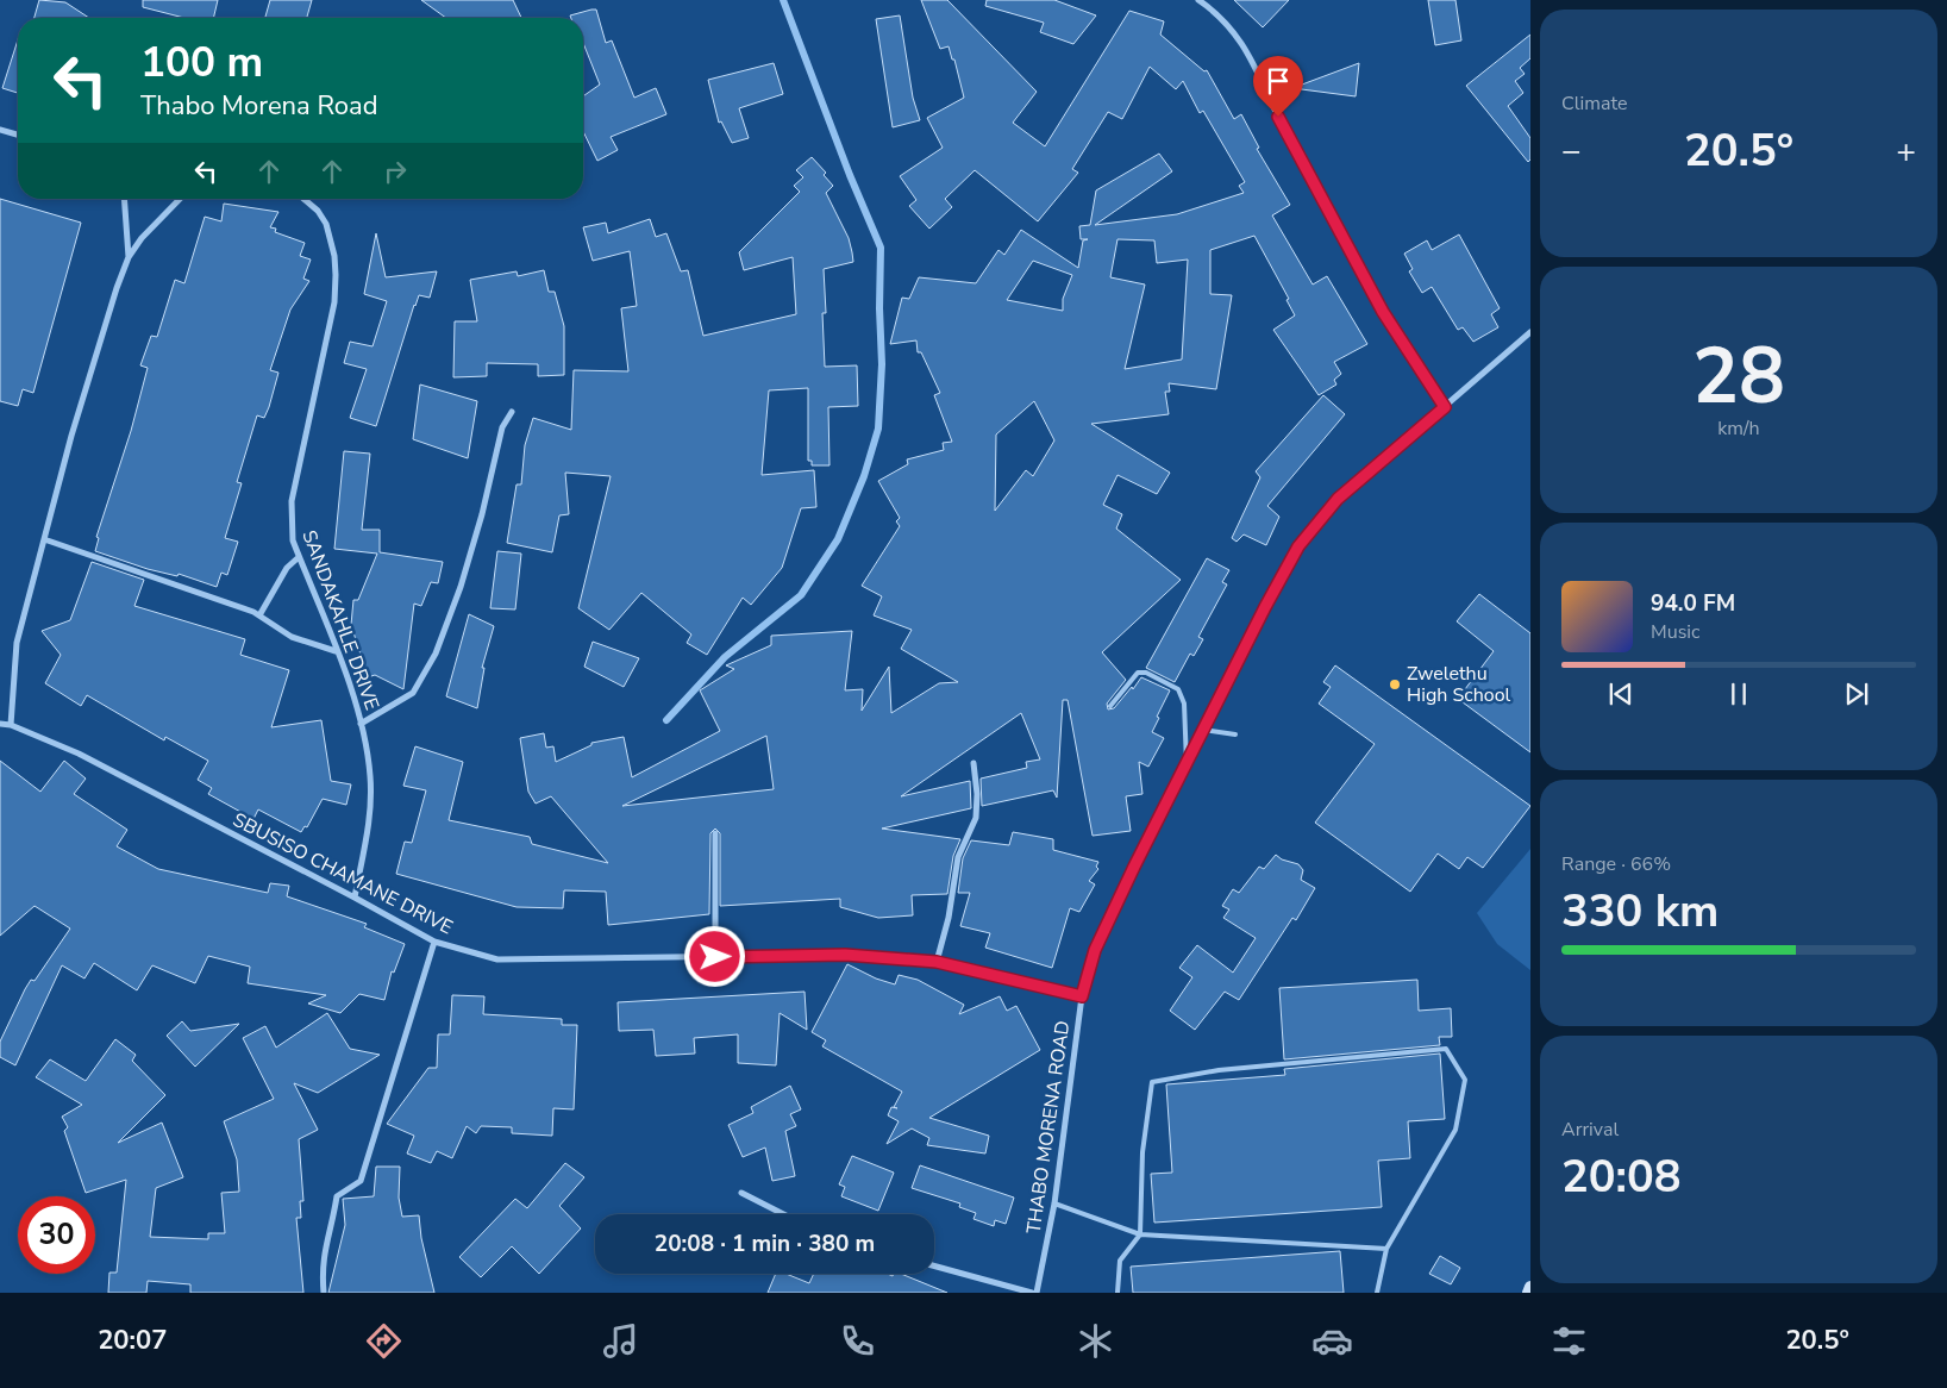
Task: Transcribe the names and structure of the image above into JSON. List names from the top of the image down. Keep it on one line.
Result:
{"streets":{"street":["SANDAKAHLE DRIVE","SBUSISO CHAMANE DRIVE","THABO MORENA ROAD"]},"crossings":[["SANDAKAHLE DRIVE","SBUSISO CHAMANE DRIVE"],["SBUSISO CHAMANE DRIVE","THABO MORENA ROAD"]],"places":["Zwelethu High School"],"page":{"tile":["Climate",["28","km/h"],["Range · 66%","330 km"],["Arrival","20:08"]],"turn":["100 m","Thabo Morena Road"],"heat":["−","20.5°","+"],"song":["94.0 FM","Music"],"limit":"30","trip":"20:08 · 1 min · 380 m","tabs":["20:07","20.5°"]}}
